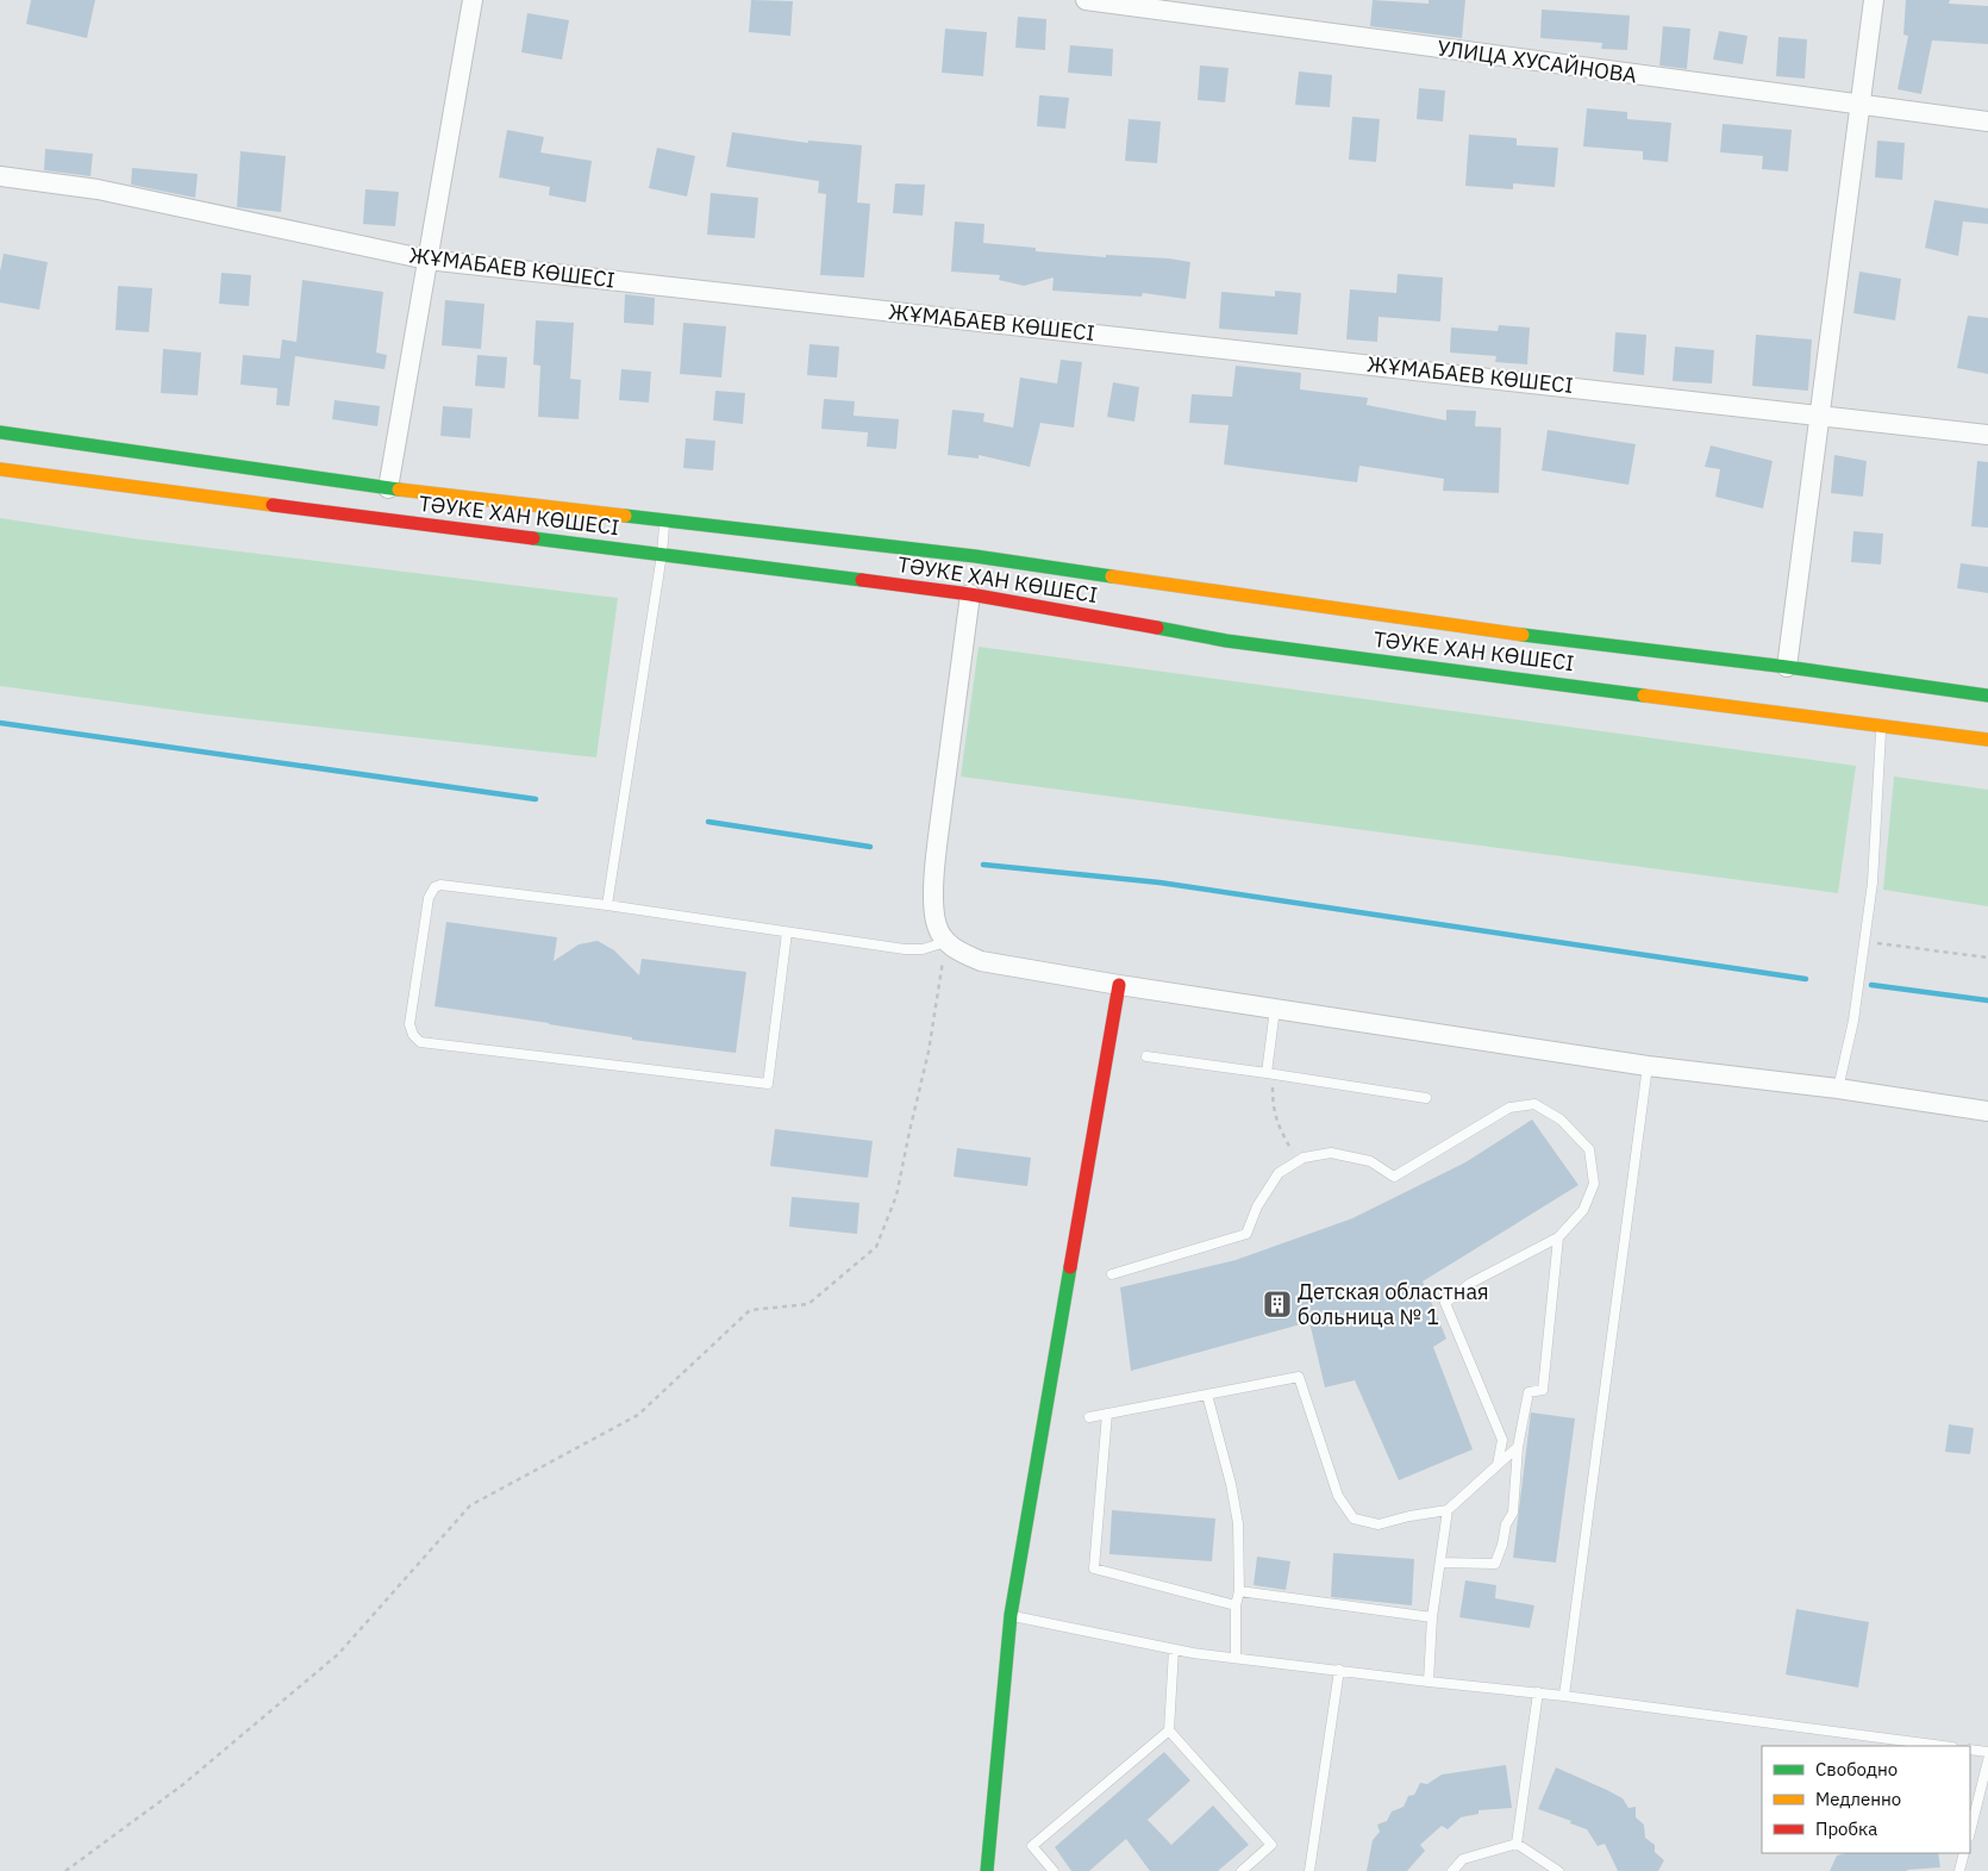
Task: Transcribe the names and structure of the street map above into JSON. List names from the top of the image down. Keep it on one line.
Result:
{"streets":{"main road":["ТӘУКЕ ХАН КӨШЕСІ"],"street":["УЛИЦА ХУСАЙНОВА","ЖҰМАБАЕВ КӨШЕСІ"]},"places":{"building":["Детская областная больница № 1"]},"legend":["Свободно","Медленно","Пробка"]}
